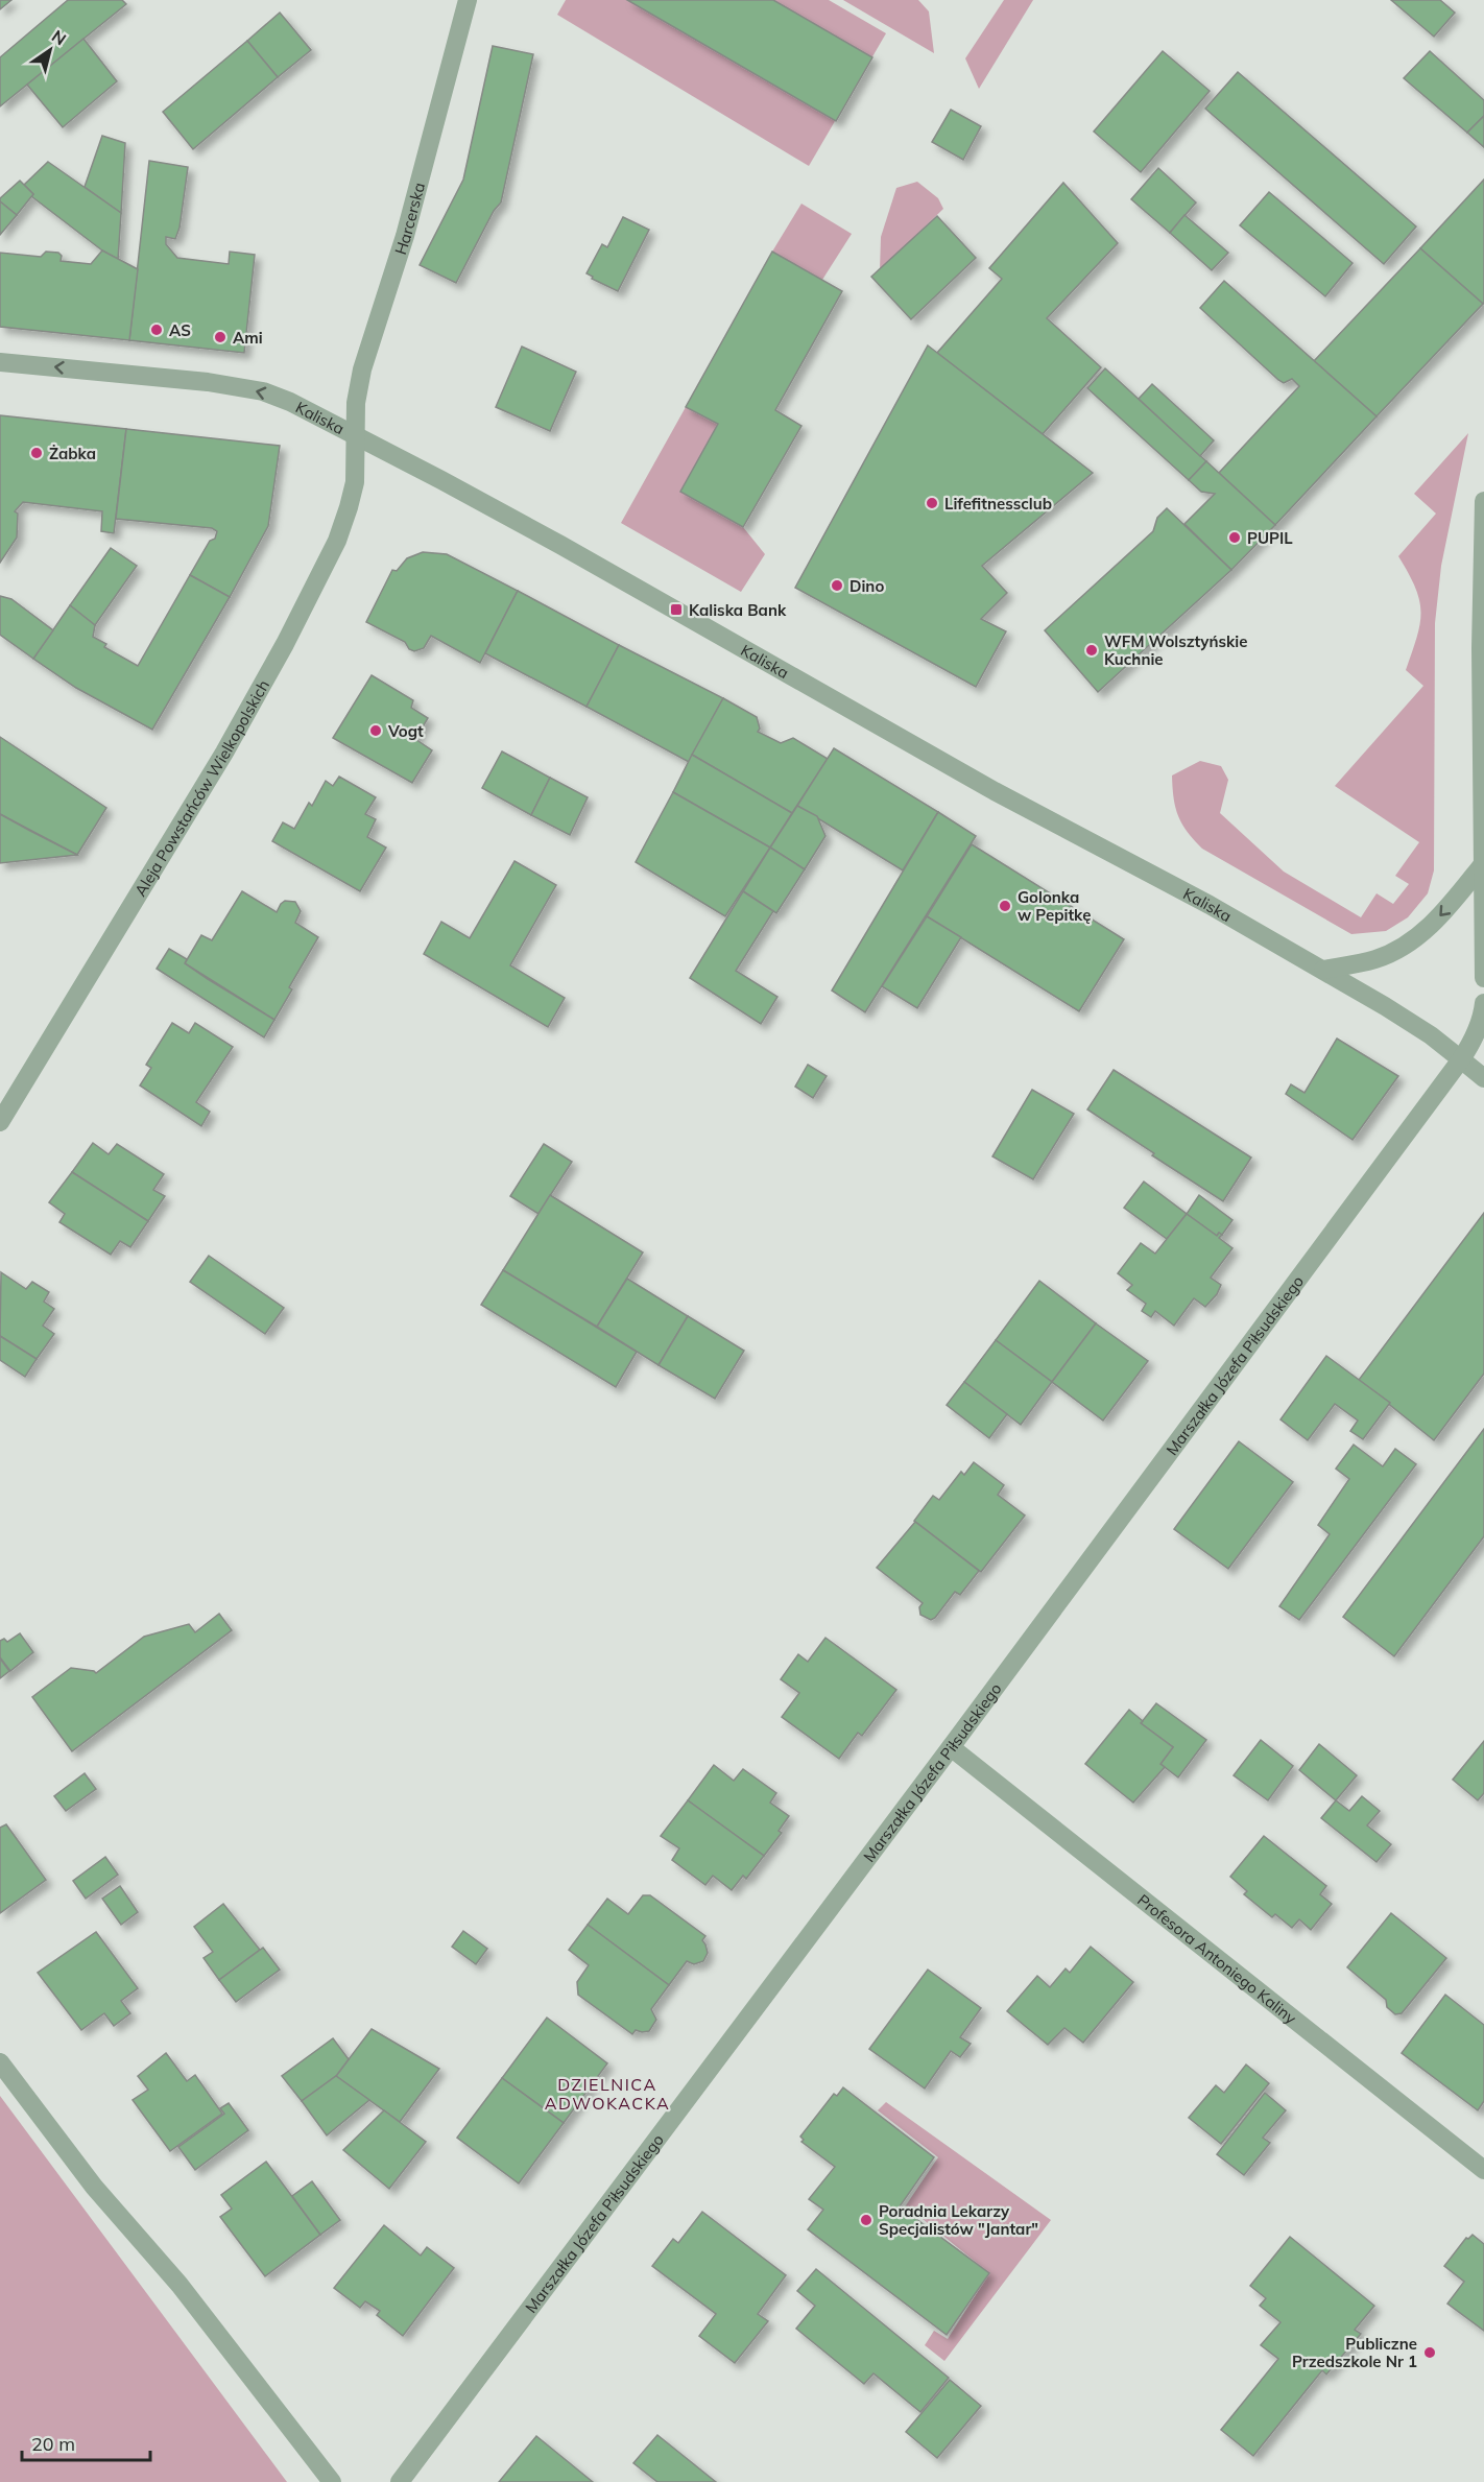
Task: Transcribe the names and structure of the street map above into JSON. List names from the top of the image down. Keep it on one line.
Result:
{"streets":{"street":["Harcerska","Kaliska","Aleja Powstańców Wielkopolskich","Marszałka Józefa Piłsudskiego","Profesora Antoniego Kaliny"]},"crossings":[["Harcerska","Kaliska"],["Harcerska","Aleja Powstańców Wielkopolskich"],["Kaliska","Aleja Powstańców Wielkopolskich"],["Kaliska","Marszałka Józefa Piłsudskiego"],["Marszałka Józefa Piłsudskiego","Profesora Antoniego Kaliny"]],"districts":["DZIELNICA ADWOKACKA"],"places":{"other":["AS","Ami","Żabka","Lifefitnessclub","PUPIL","Dino","WFM Wolsztyńskie Kuchnie","Vogt","Golonka w Pepitkę","Poradnia Lekarzy Specjalistów \"Jantar\"","Publiczne Przedszkole Nr 1"],"transit":["Kaliska Bank"]},"scale_bar":"20 m","north":"top right"}
